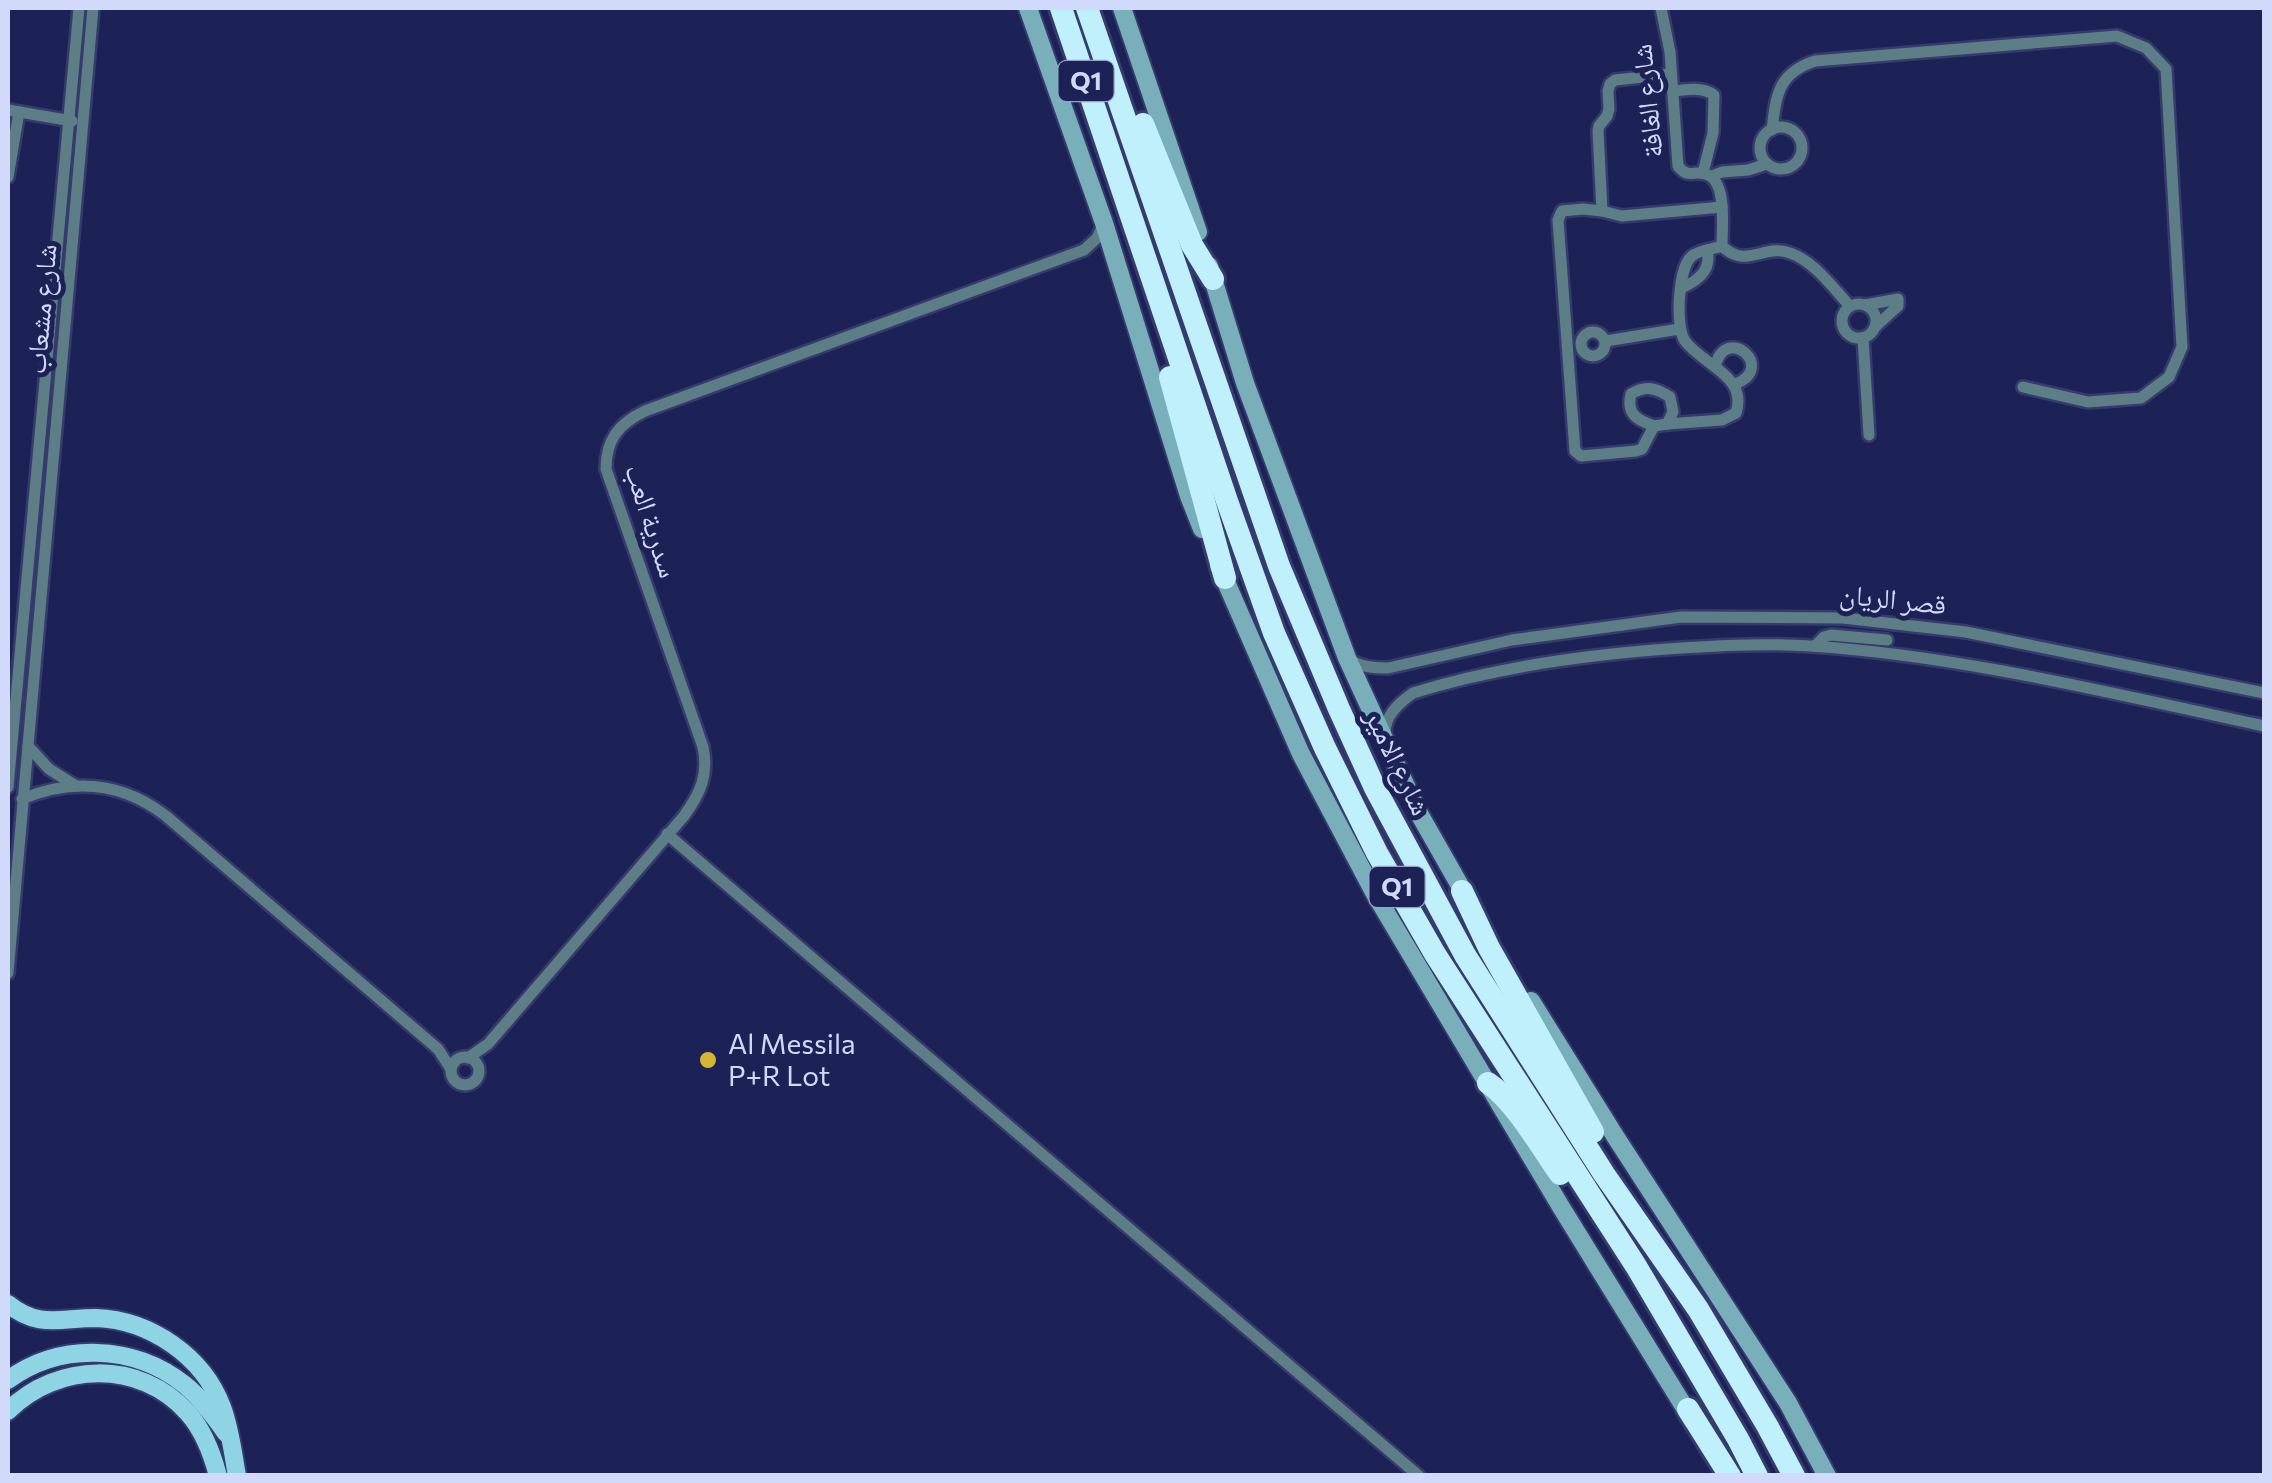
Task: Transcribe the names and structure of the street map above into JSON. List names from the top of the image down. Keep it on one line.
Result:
{"streets":{"highway":["Q1","شارع الامير"],"street":["شارع الغافة","شارع مشعاب","سدرية العب","قصر الريان"]},"crossings":[["قصر الريان","شارع الامير"]],"places":["Al Messila P+R Lot"]}
